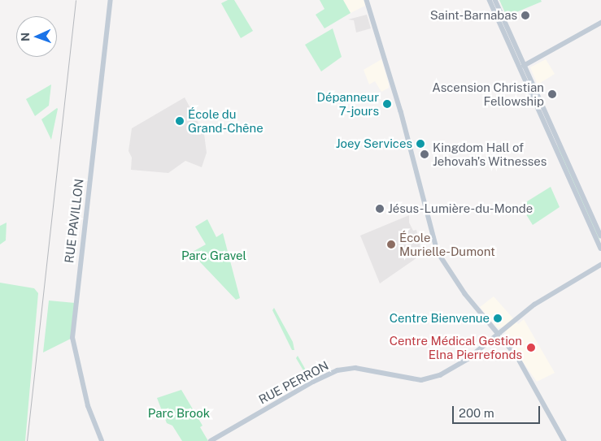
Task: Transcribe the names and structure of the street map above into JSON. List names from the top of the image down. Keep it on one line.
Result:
{"streets":{"street":["RUE PAVILLON","RUE PERRON"]},"parks":["Parc Gravel","Parc Brook"],"places":["Saint-Barnabas","Ascension Christian Fellowship","Dépanneur 7-jours","École du Grand-Chêne","Joey Services","Kingdom Hall of Jehovah's Witnesses","Jésus-Lumière-du-Monde","École Murielle-Dumont","Centre Bienvenue","Centre Médical Gestion Elna Pierrefonds"],"scale_bar":"200 m","north":"left"}
